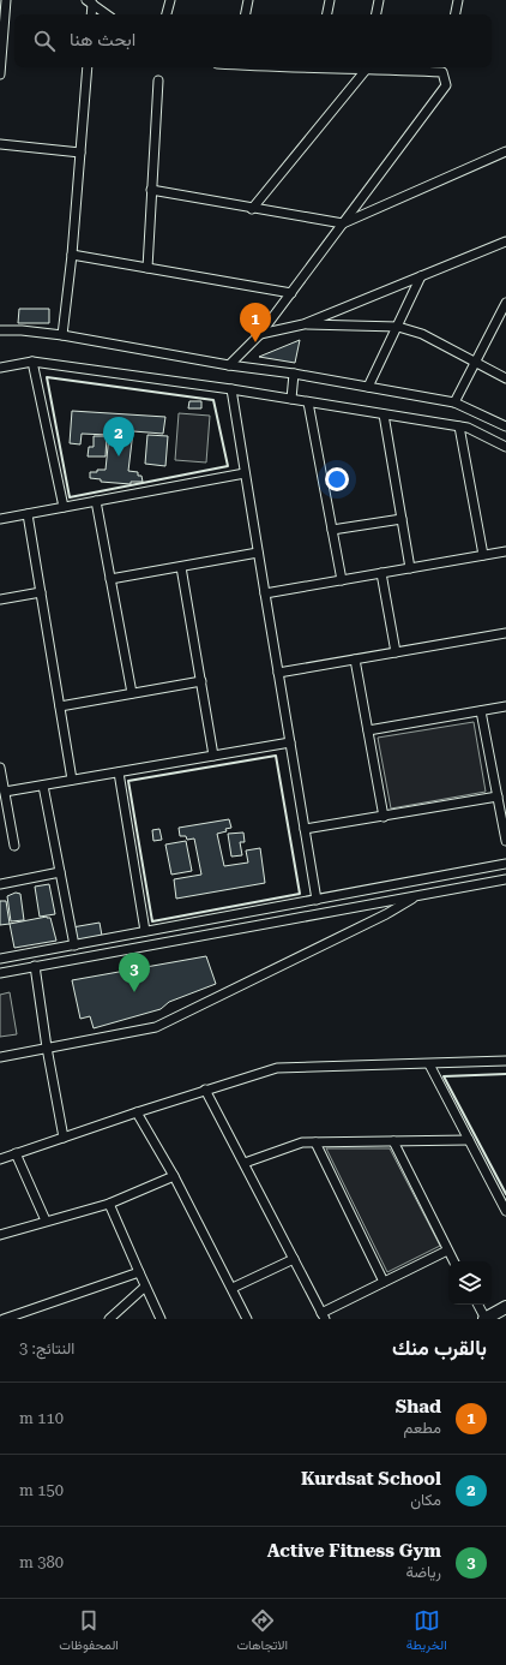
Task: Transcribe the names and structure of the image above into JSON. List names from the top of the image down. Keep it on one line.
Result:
{"page":{"search":"ابحث هنا","pins":["1","2","3"],"heading":["بالقرب منك","النتائج: 3"],"list":[{"mark":"1","name":"Shad","note":"مطعم","value":"110 m"},{"mark":"2","name":"Kurdsat School","note":"مكان","value":"150 m"},{"mark":"3","name":"Active Fitness Gym","note":"رياضة","value":"380 m"}],"nav":["الخريطة","الاتجاهات","المحفوظات"]}}
